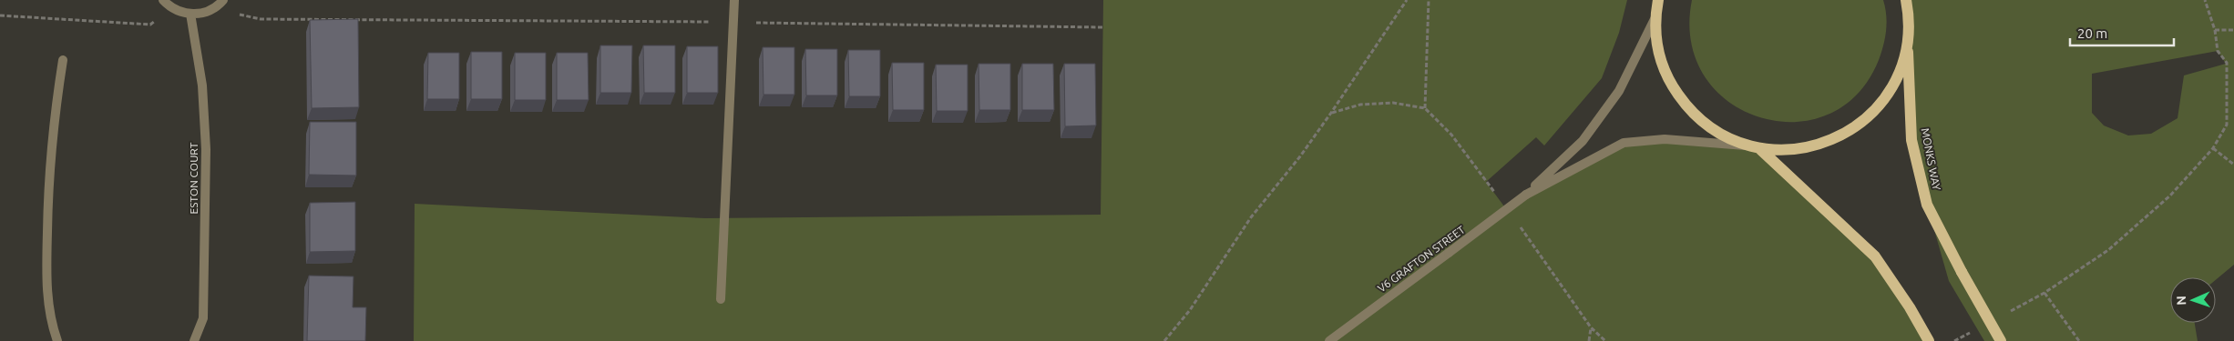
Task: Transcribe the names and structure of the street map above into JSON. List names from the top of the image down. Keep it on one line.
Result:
{"streets":{"main road":["MONKS WAY"],"street":["ESTON COURT","V6 GRAFTON STREET"]},"scale_bar":"20 m","north":"left"}
